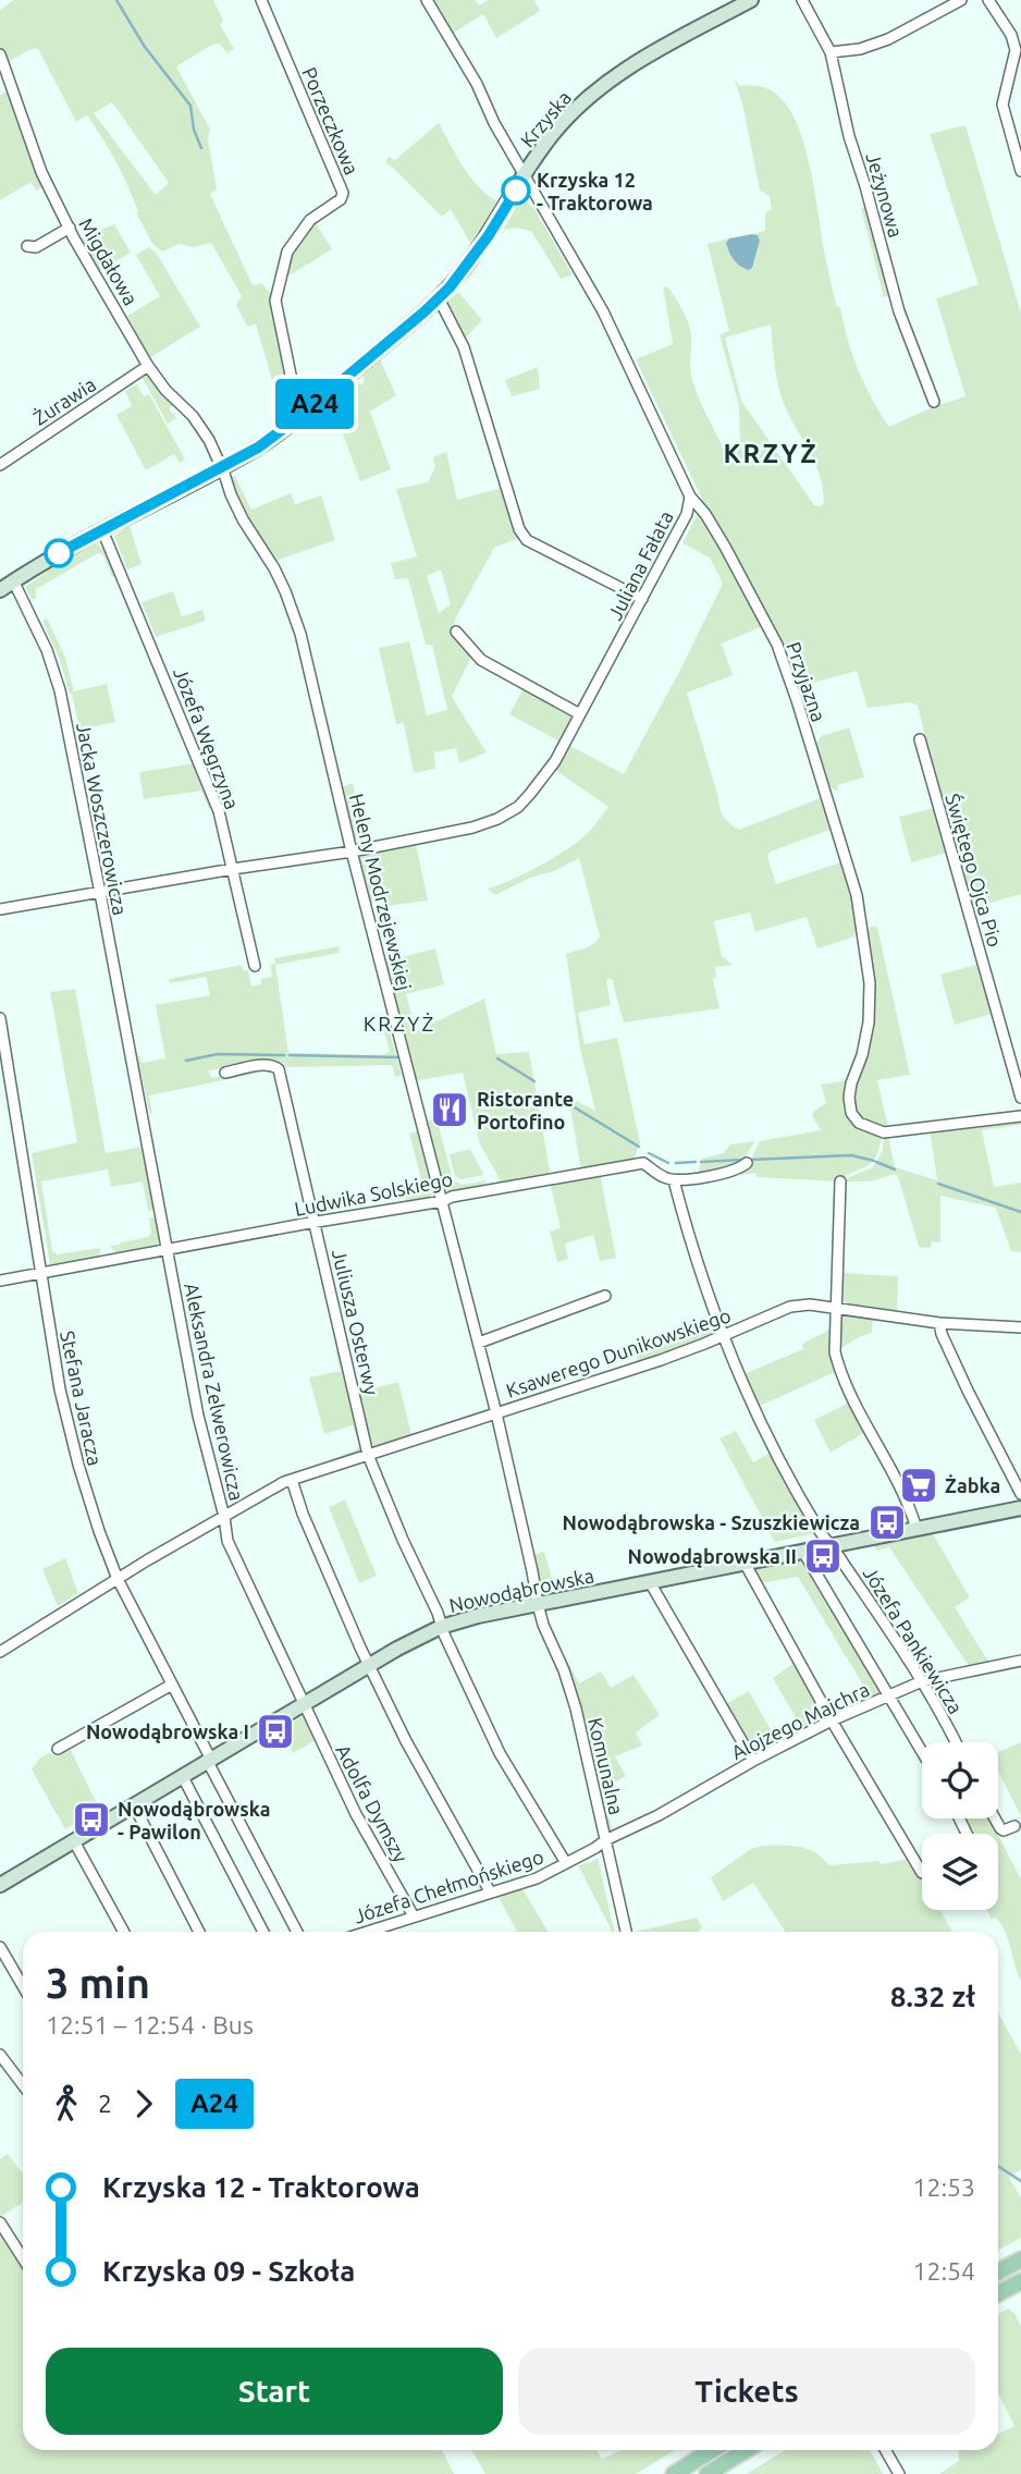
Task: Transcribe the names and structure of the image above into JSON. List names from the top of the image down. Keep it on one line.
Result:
{"streets":{"street":["Krzyska","Porzeczkowa","Jeżynowa","Migdałowa","Żurawia","Juliana Fałata","Przyjazna","Józefa Węgrzyna","Jacka Woszczerowicza","Świętego Ojca Pio","Heleny Modrzejewskiej","Ludwika Solskiego","Juliusza Osterwy","Ksawerego Dunikowskiego","Aleksandra Zelwerowicza","Stefana Jaracza","Nowodąbrowska","Józefa Pankiewicza","Alojzego Majchra","Komunalna","Adolfa Dymszy","Józefa Chełmońskiego"]},"crossings":[["Krzyska","Porzeczkowa"],["Krzyska","Migdałowa"],["Krzyska","Juliana Fałata"],["Krzyska","Józefa Węgrzyna"],["Krzyska","Jacka Woszczerowicza"],["Krzyska","Heleny Modrzejewskiej"],["Migdałowa","Żurawia"],["Migdałowa","Heleny Modrzejewskiej"],["Juliana Fałata","Przyjazna"],["Juliana Fałata","Józefa Węgrzyna"],["Juliana Fałata","Jacka Woszczerowicza"],["Juliana Fałata","Heleny Modrzejewskiej"],["Jacka Woszczerowicza","Aleksandra Zelwerowicza"],["Heleny Modrzejewskiej","Ludwika Solskiego"],["Heleny Modrzejewskiej","Ksawerego Dunikowskiego"],["Heleny Modrzejewskiej","Nowodąbrowska"],["Heleny Modrzejewskiej","Komunalna"],["Ludwika Solskiego","Juliusza Osterwy"],["Ludwika Solskiego","Aleksandra Zelwerowicza"],["Ludwika Solskiego","Stefana Jaracza"],["Ludwika Solskiego","Józefa Pankiewicza"],["Juliusza Osterwy","Ksawerego Dunikowskiego"],["Juliusza Osterwy","Nowodąbrowska"],["Juliusza Osterwy","Józefa Chełmońskiego"],["Ksawerego Dunikowskiego","Aleksandra Zelwerowicza"],["Ksawerego Dunikowskiego","Stefana Jaracza"],["Ksawerego Dunikowskiego","Józefa Pankiewicza"],["Aleksandra Zelwerowicza","Nowodąbrowska"],["Aleksandra Zelwerowicza","Adolfa Dymszy"],["Stefana Jaracza","Nowodąbrowska"],["Nowodąbrowska","Józefa Pankiewicza"],["Nowodąbrowska","Komunalna"],["Nowodąbrowska","Adolfa Dymszy"],["Józefa Pankiewicza","Alojzego Majchra"],["Alojzego Majchra","Komunalna"],["Alojzego Majchra","Józefa Chełmońskiego"],["Komunalna","Józefa Chełmońskiego"],["Adolfa Dymszy","Józefa Chełmońskiego"]],"districts":["KRZYŻ","KRZYŻ"],"places":{"other":["Krzyska 12 - Traktorowa"],"restaurant":["Ristorante Portofino"],"supermarket":["Żabka"],"bus stop":["Nowodąbrowska - Szuszkiewicza","Nowodąbrowska II","Nowodąbrowska I","Nowodąbrowska - Pawilon"]},"lines":["bus line A24"],"page":{"on_map":"A24","heading":["3 min","12:51 – 12:54 · Bus","8.32 zł"],"legs":["2","A24"],"list":[{"name":"Krzyska 12 - Traktorowa","value":"12:53"},{"name":"Krzyska 09 - Szkoła","value":"12:54"}],"buttons":["Start","Tickets"]}}
